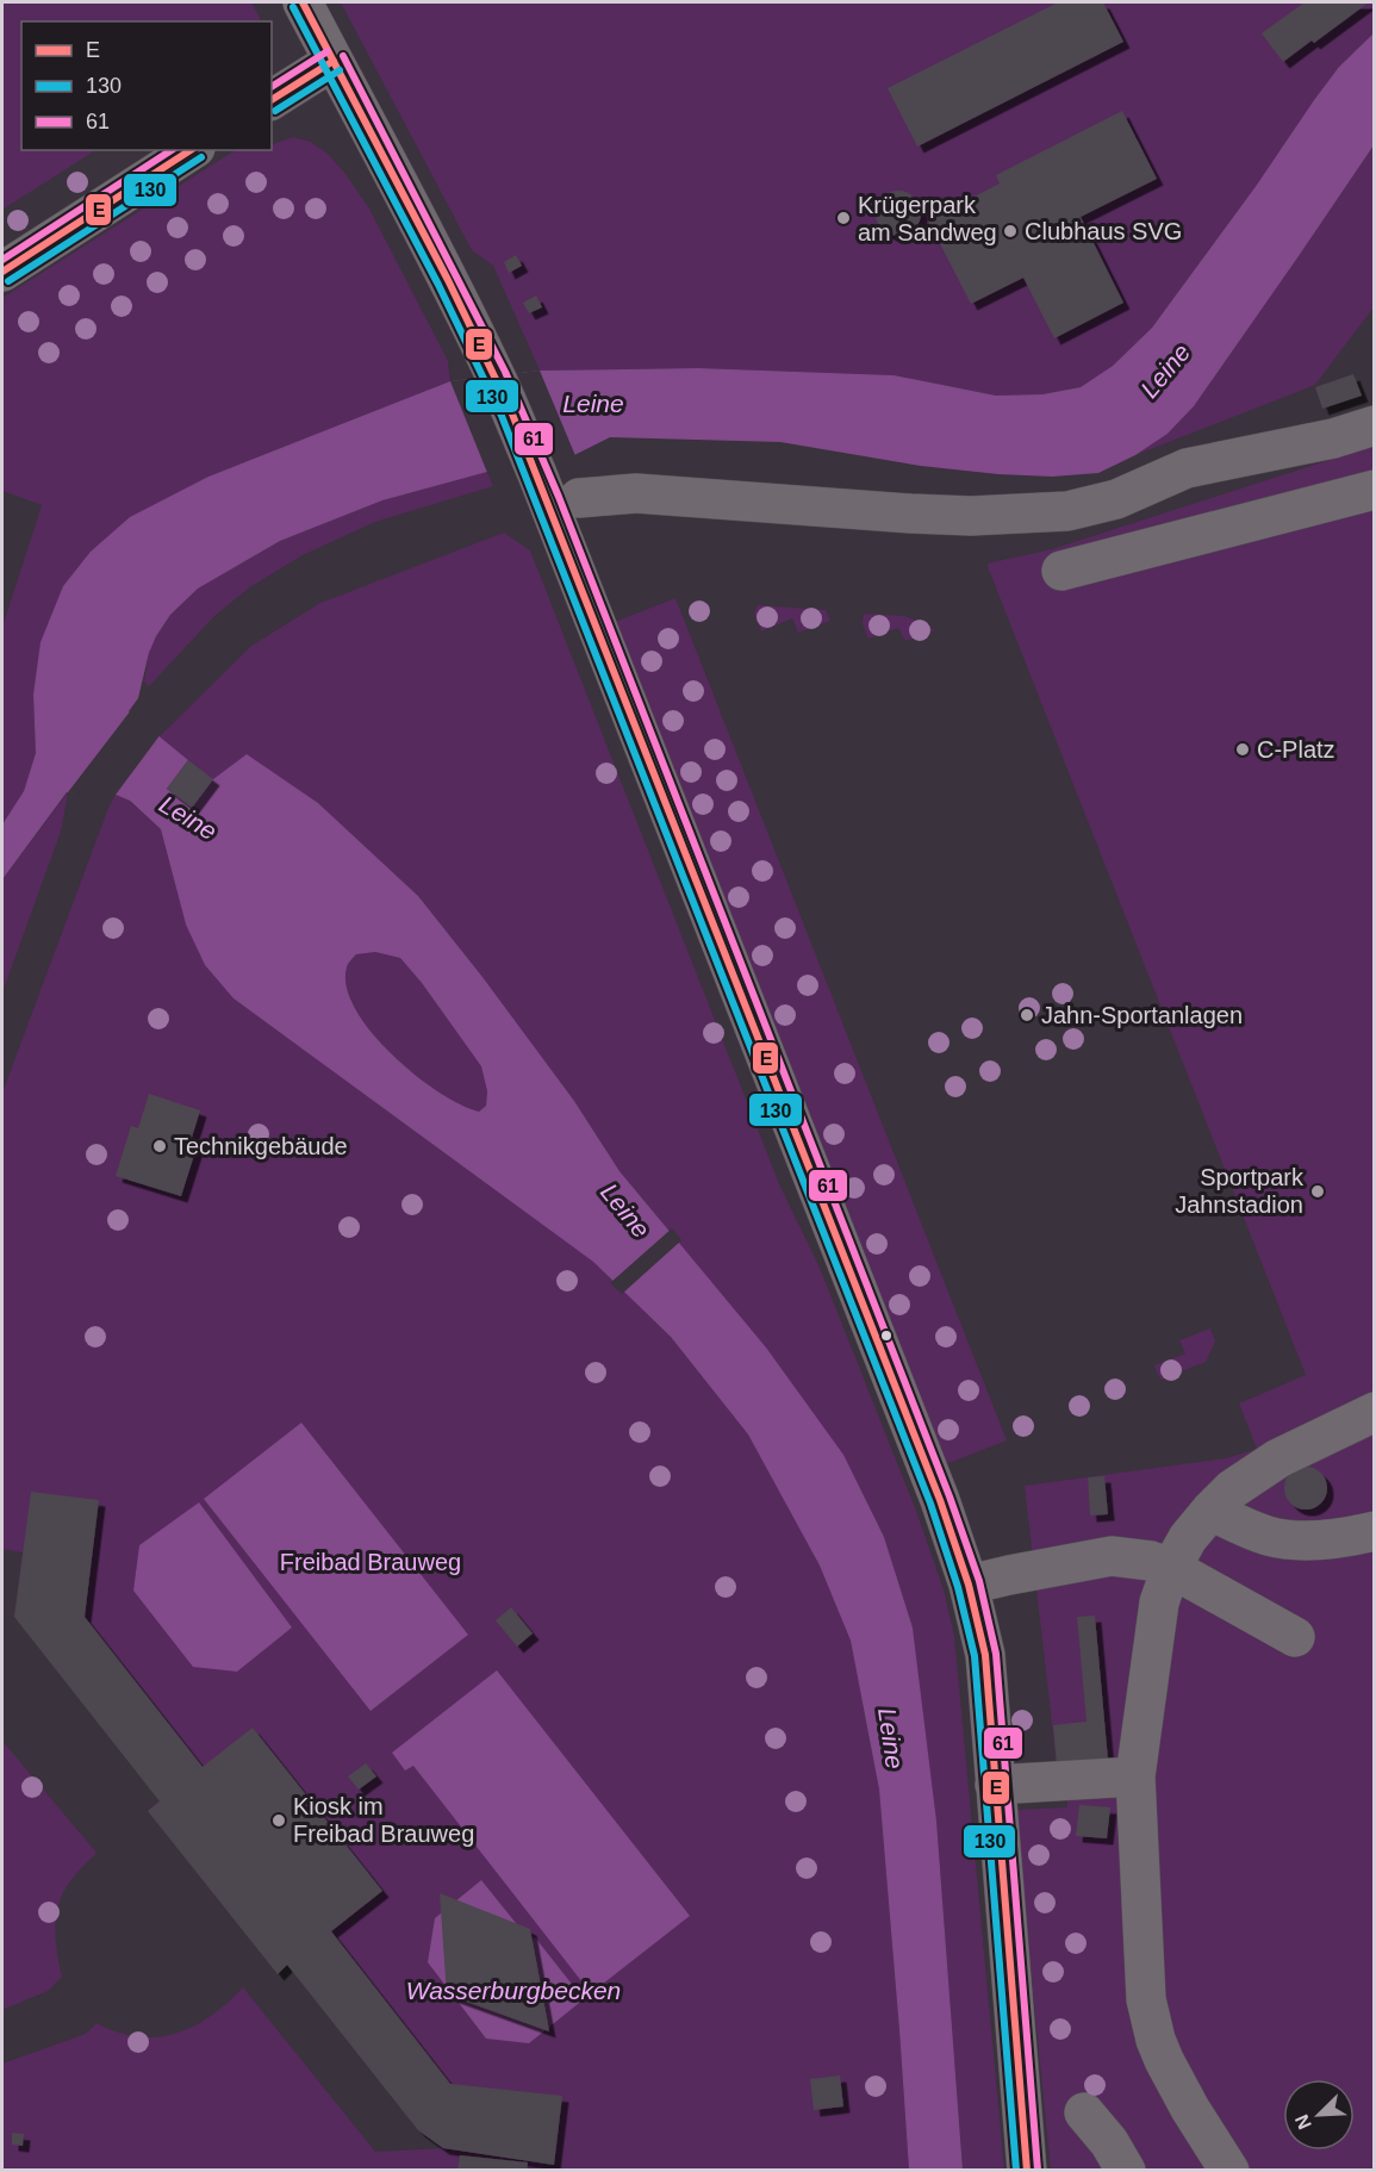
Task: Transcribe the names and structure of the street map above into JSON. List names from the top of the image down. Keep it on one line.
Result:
{"water":["Leine","Wasserburgbecken"],"parks":["Freibad Brauweg"],"places":["Krügerpark am Sandweg","Clubhaus SVG","C-Platz","Jahn-Sportanlagen","Technikgebäude","Sportpark Jahnstadion","Kiosk im Freibad Brauweg"],"lines":["transit line E","transit line 130","transit line 61"],"legend":["E","130","61"],"north":"bottom left"}
